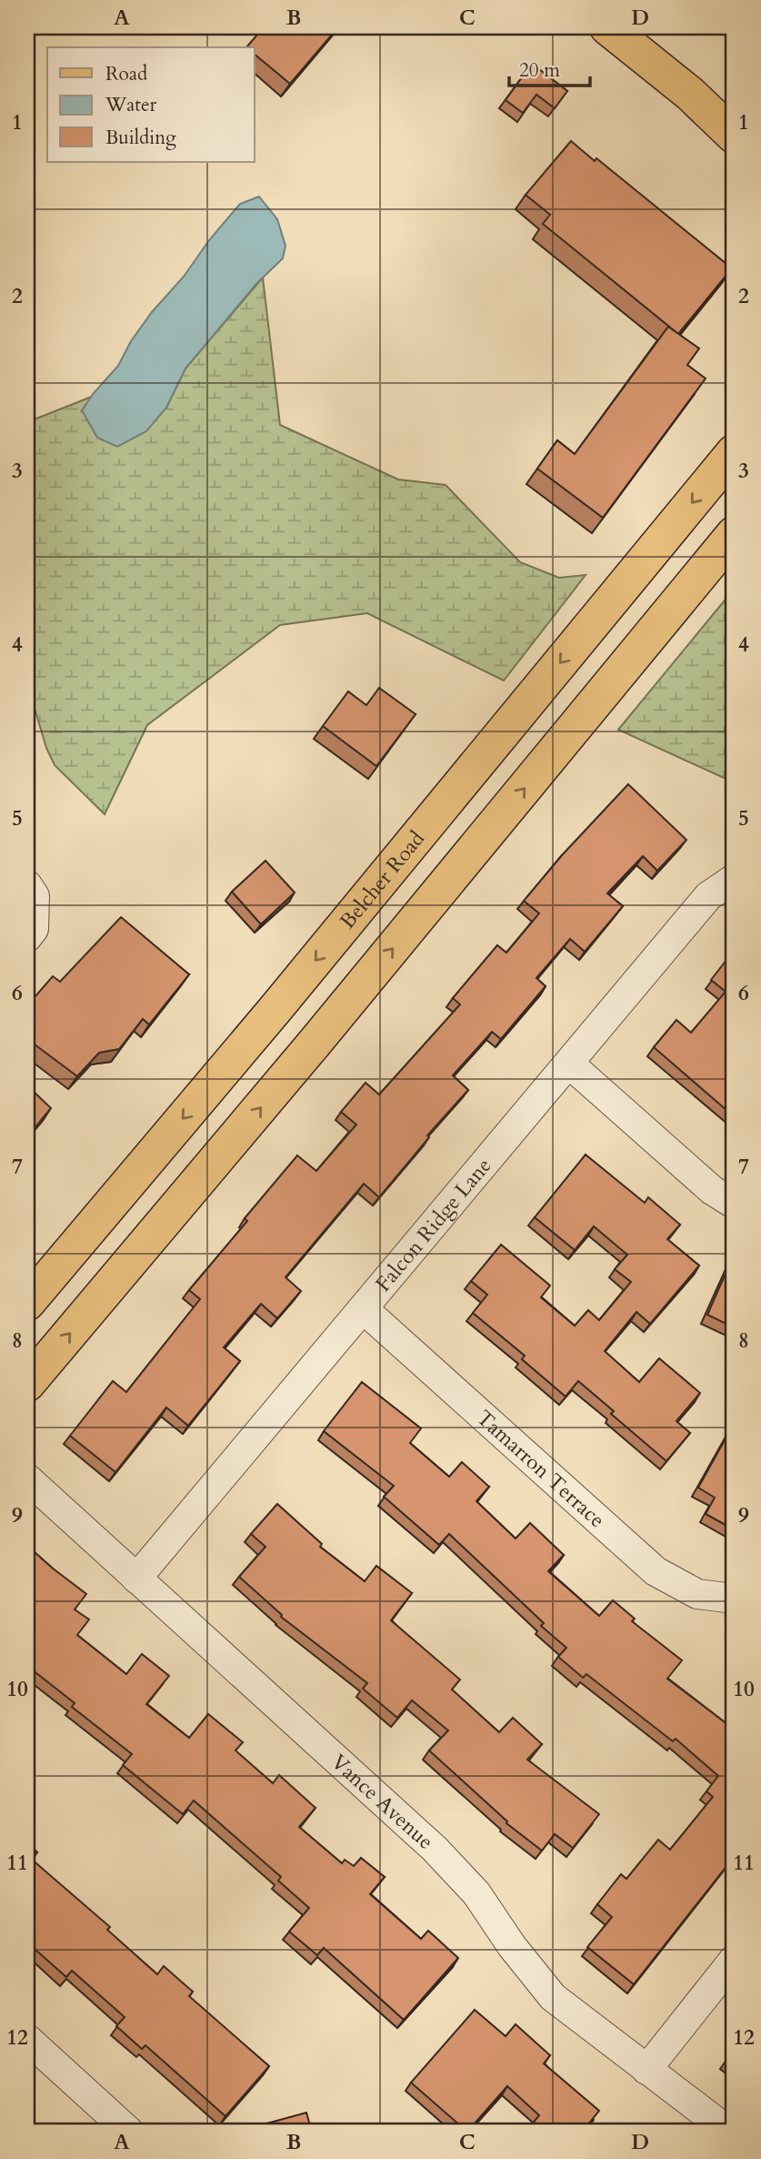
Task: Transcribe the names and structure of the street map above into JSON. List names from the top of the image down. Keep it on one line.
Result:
{"streets":{"main road":["Belcher Road"],"street":["Falcon Ridge Lane","Tamarron Terrace","Vance Avenue"]},"crossings":[["Falcon Ridge Lane","Tamarron Terrace"],["Falcon Ridge Lane","Vance Avenue"]],"legend":["Road","Water","Building"],"scale_bar":"20 m","grid":{"columns":["A","B","C","D"],"rows":["1","2","3","4","5","6","7","8","9","10","11","12"]}}
